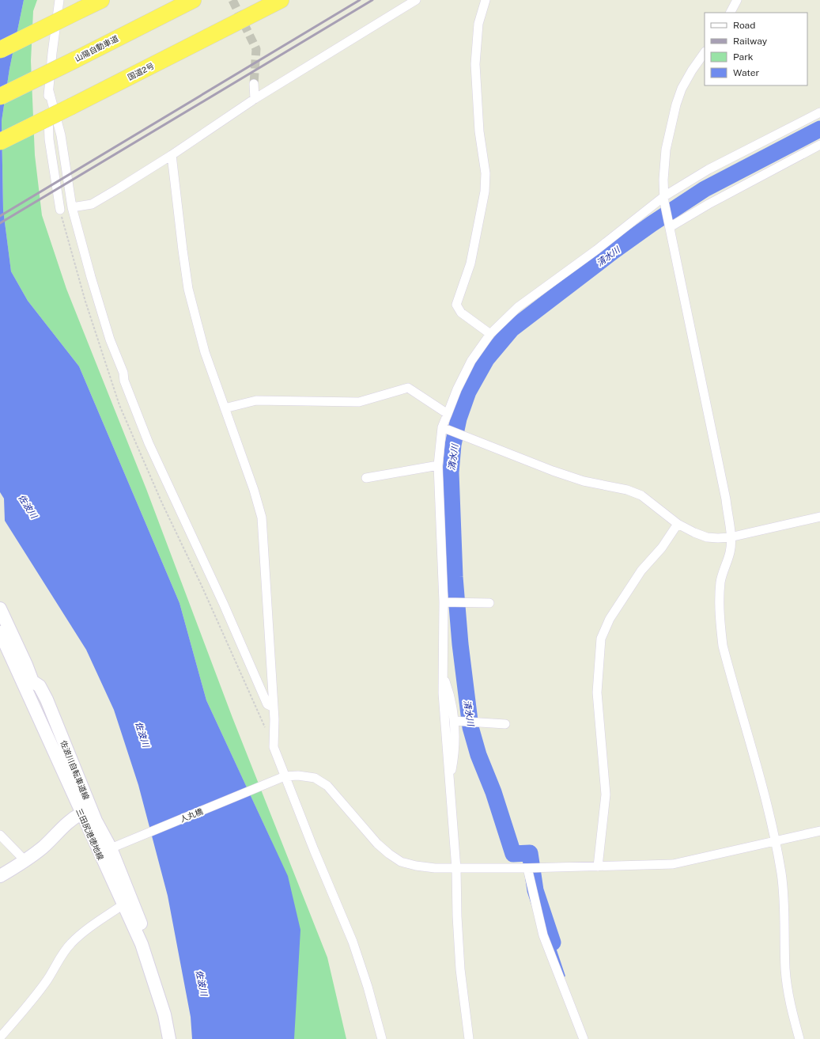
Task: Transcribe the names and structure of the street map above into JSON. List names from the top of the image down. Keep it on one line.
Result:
{"streets":{"highway":["山陽自動車道","国道2号"],"main road":["佐波川自転車道線","三田尻港徳地線"],"street":["人丸橋"]},"crossings":[["佐波川自転車道線","人丸橋"],["佐波川自転車道線","三田尻港徳地線"]],"water":["清水川","佐波川"],"legend":["Road","Railway","Park","Water"]}
